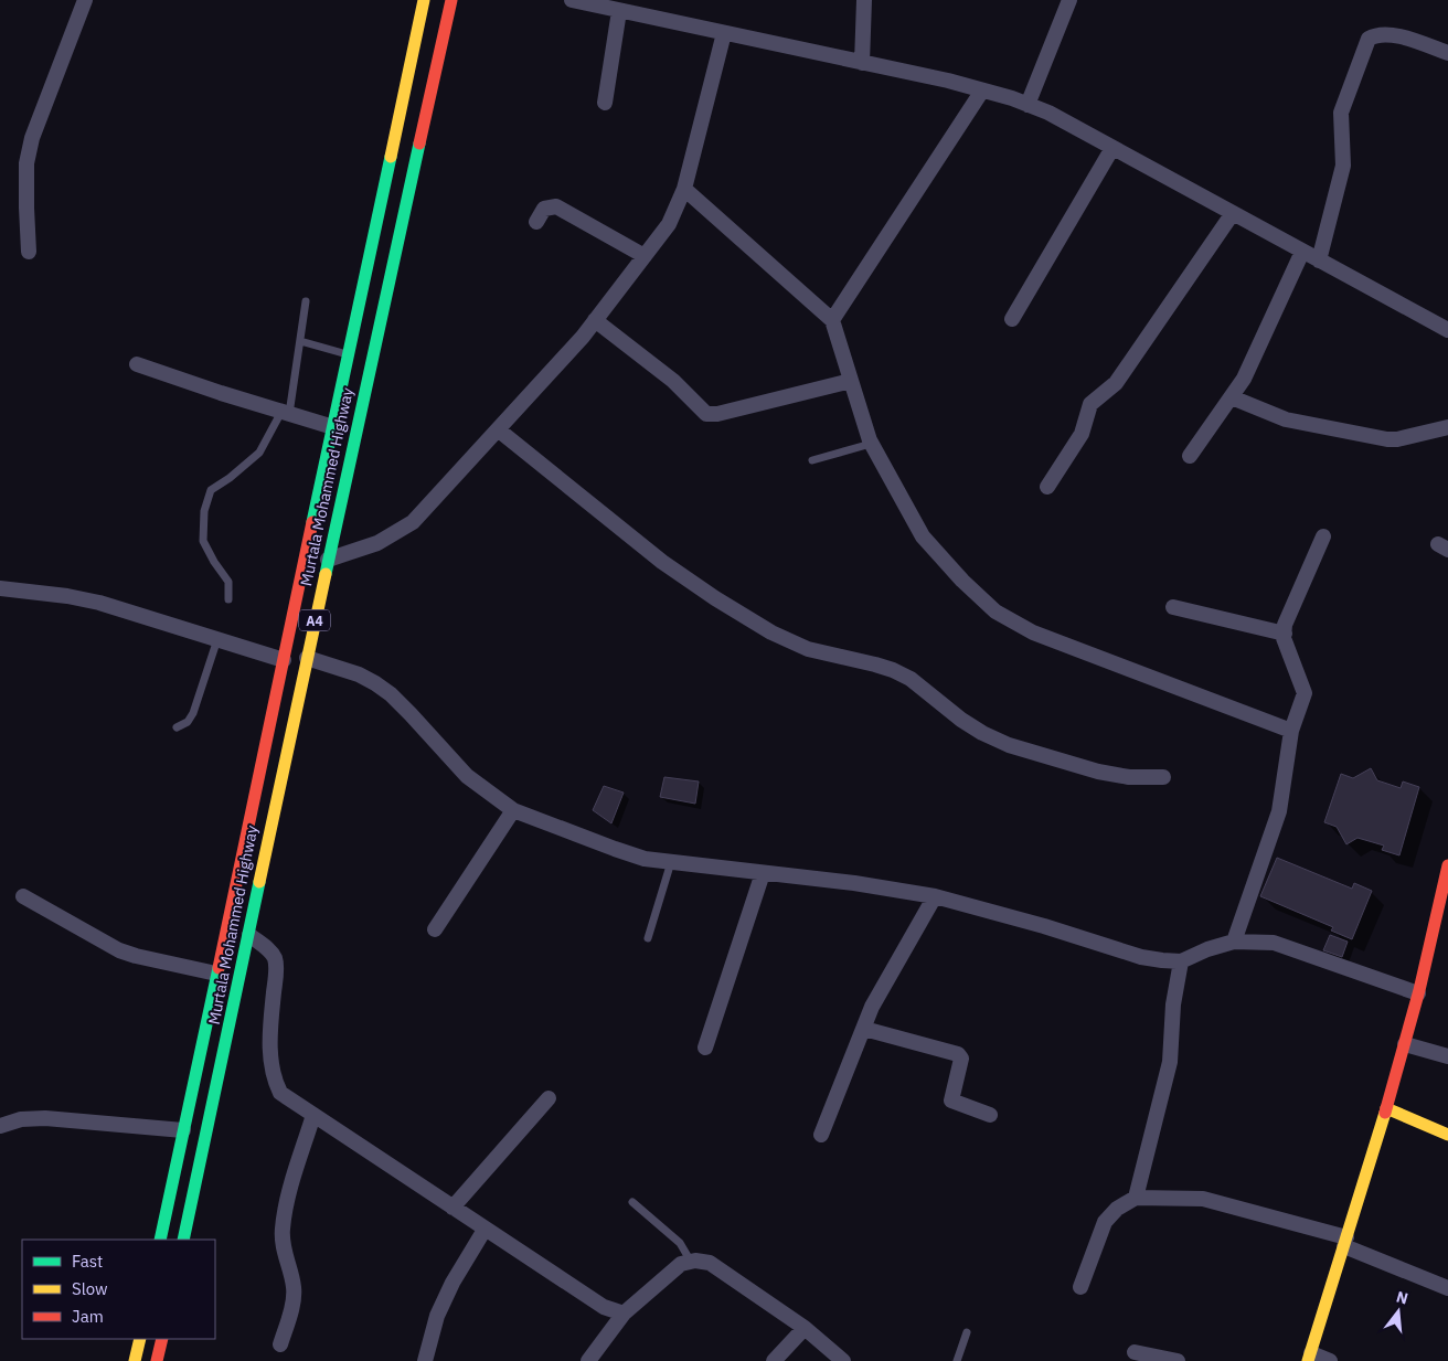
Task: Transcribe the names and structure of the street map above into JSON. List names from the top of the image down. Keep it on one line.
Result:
{"streets":{"main road":["Murtala Mohammed Highway","A4"]},"legend":["Fast","Slow","Jam"],"north":"top"}
